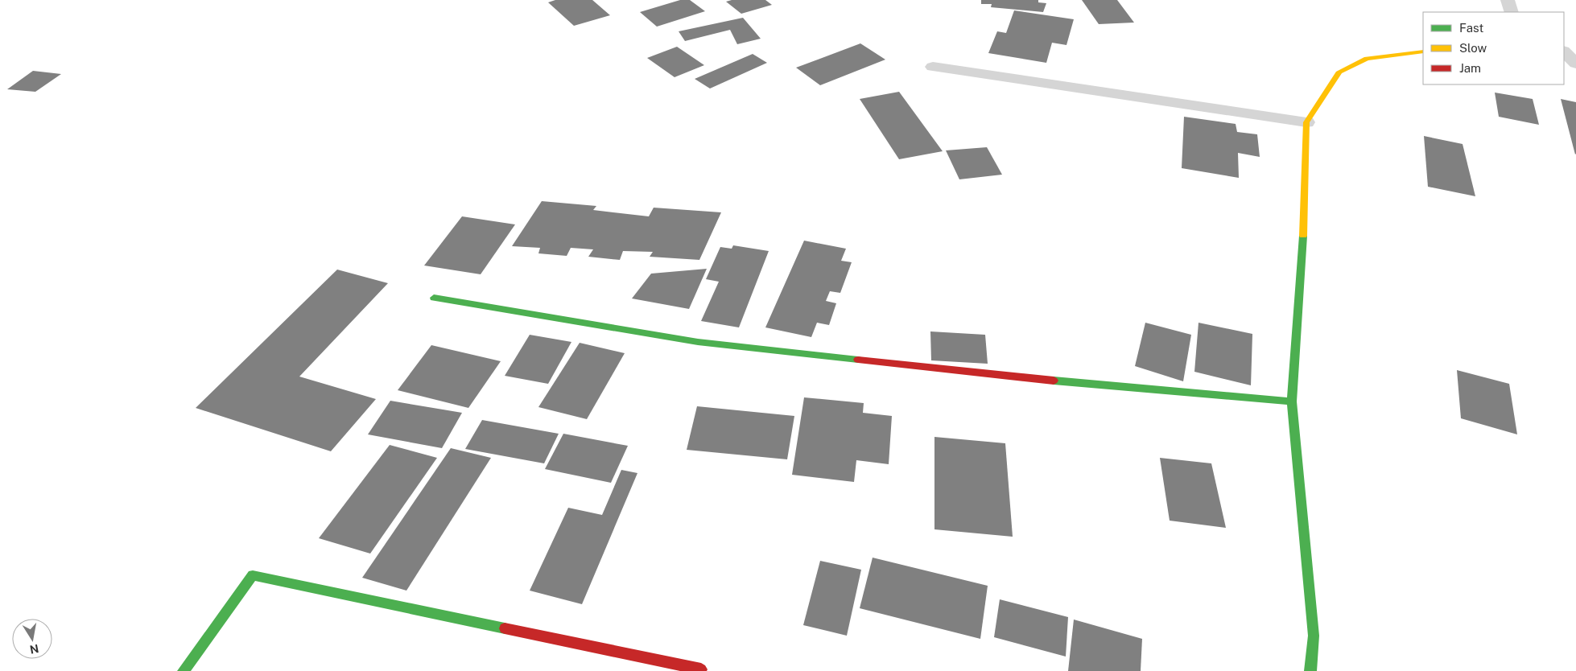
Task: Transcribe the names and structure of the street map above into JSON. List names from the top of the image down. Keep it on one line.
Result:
{"legend":["Fast","Slow","Jam"],"north":"bottom"}
